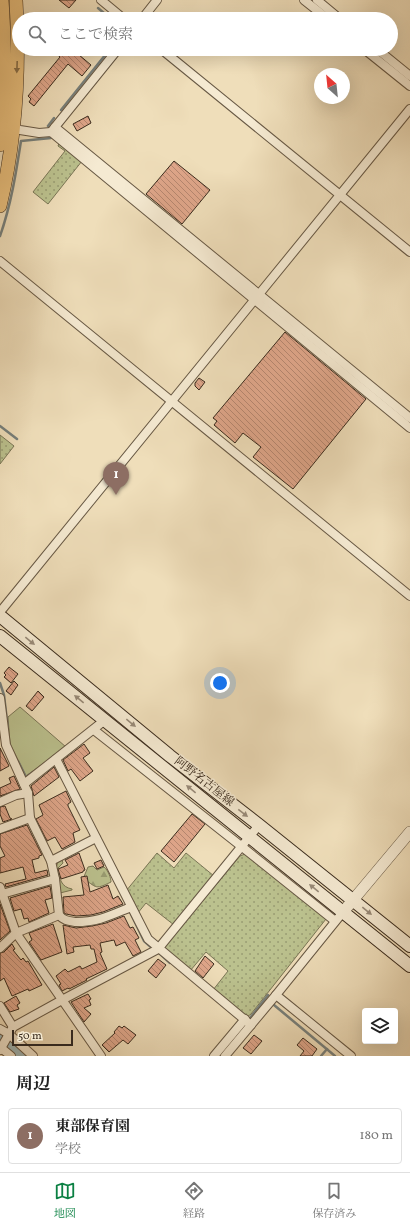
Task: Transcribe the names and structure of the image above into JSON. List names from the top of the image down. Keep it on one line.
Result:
{"streets":{"main road":["阿野名古屋線"]},"scale_bar":"50 m","north":"top left","page":{"search":"ここで検索","pins":"1","scale":"50 m","heading":"周辺","list":[{"mark":"1","name":"東部保育園","note":"学校","value":"180 m"}],"nav":["地図","経路","保存済み"]}}
